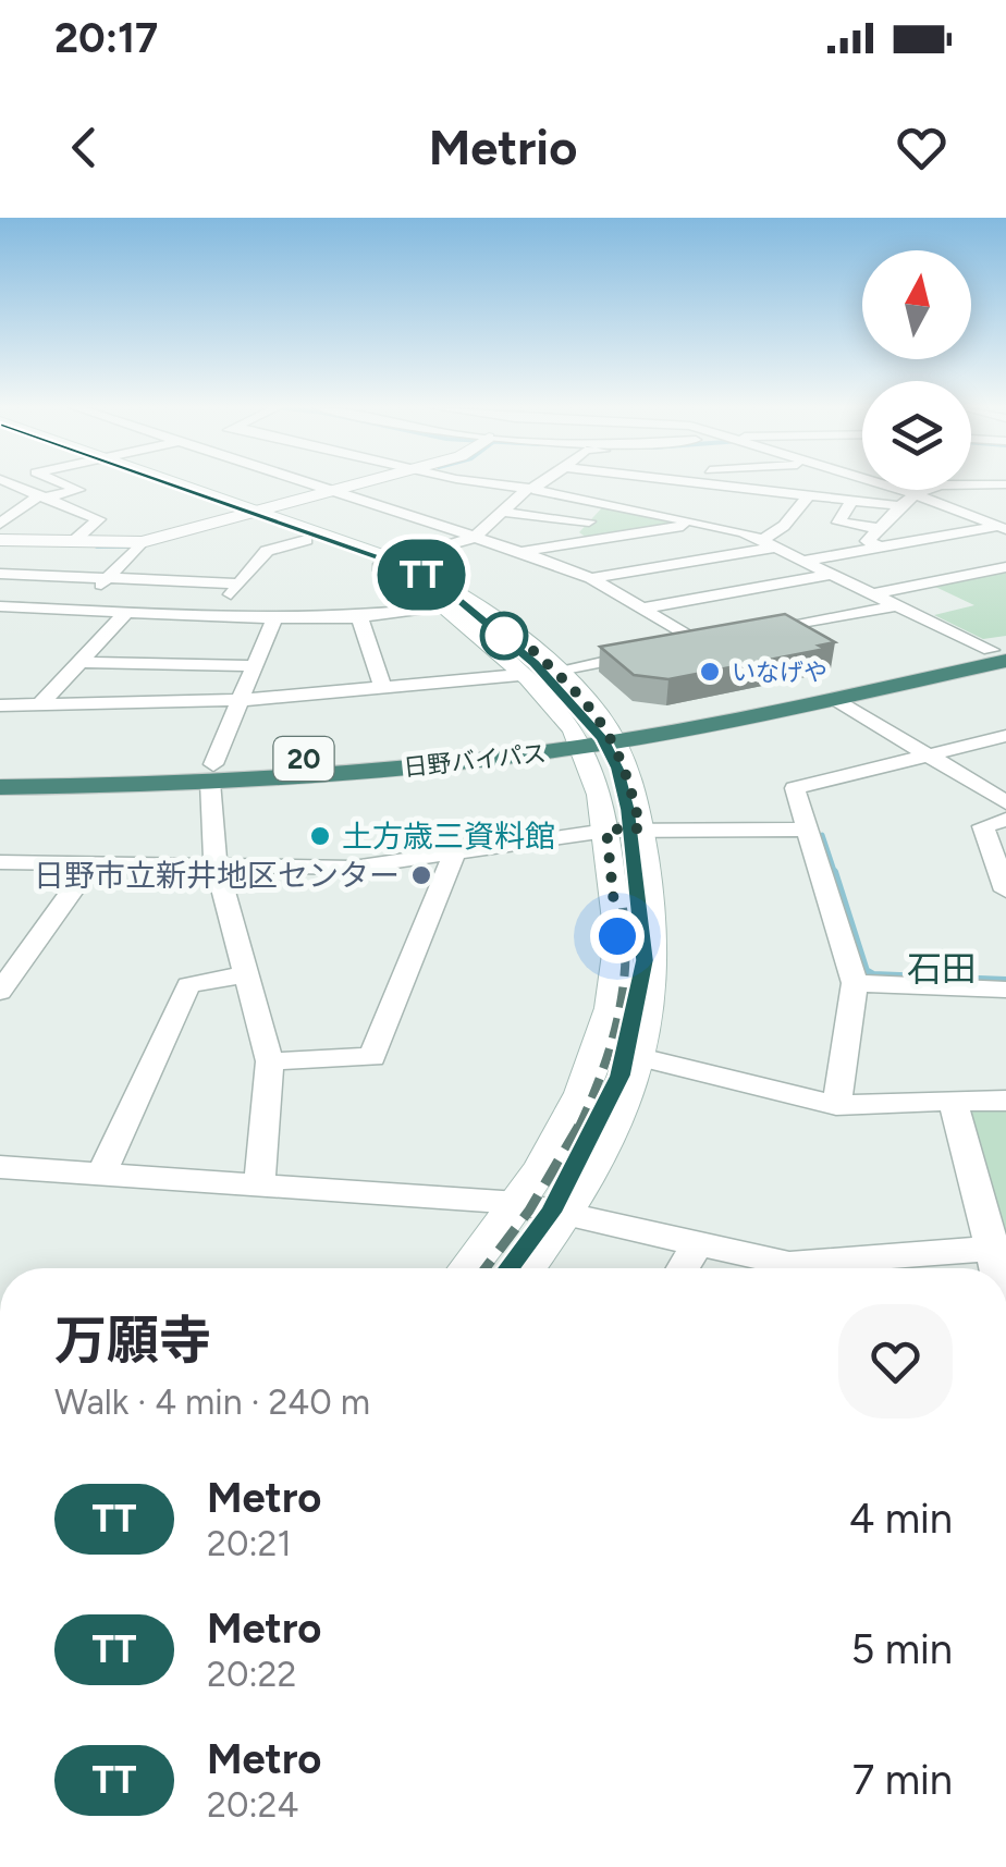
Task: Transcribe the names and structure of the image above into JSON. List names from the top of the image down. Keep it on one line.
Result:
{"streets":{"highway":["20","日野バイパス"]},"districts":["石田"],"places":["いなげや","土方歳三資料館","日野市立新井地区センター"],"lines":["metro line TT"],"north":"top","page":{"status":"20:17","header":"Metrio","on_map":"TT","heading":["万願寺","Walk · 4 min · 240 m"],"list":[{"mark":"TT","name":"Metro","note":"20:21","value":"4 min"},{"mark":"TT","name":"Metro","note":"20:22","value":"5 min"},{"mark":"TT","name":"Metro","note":"20:24","value":"7 min"}]}}
